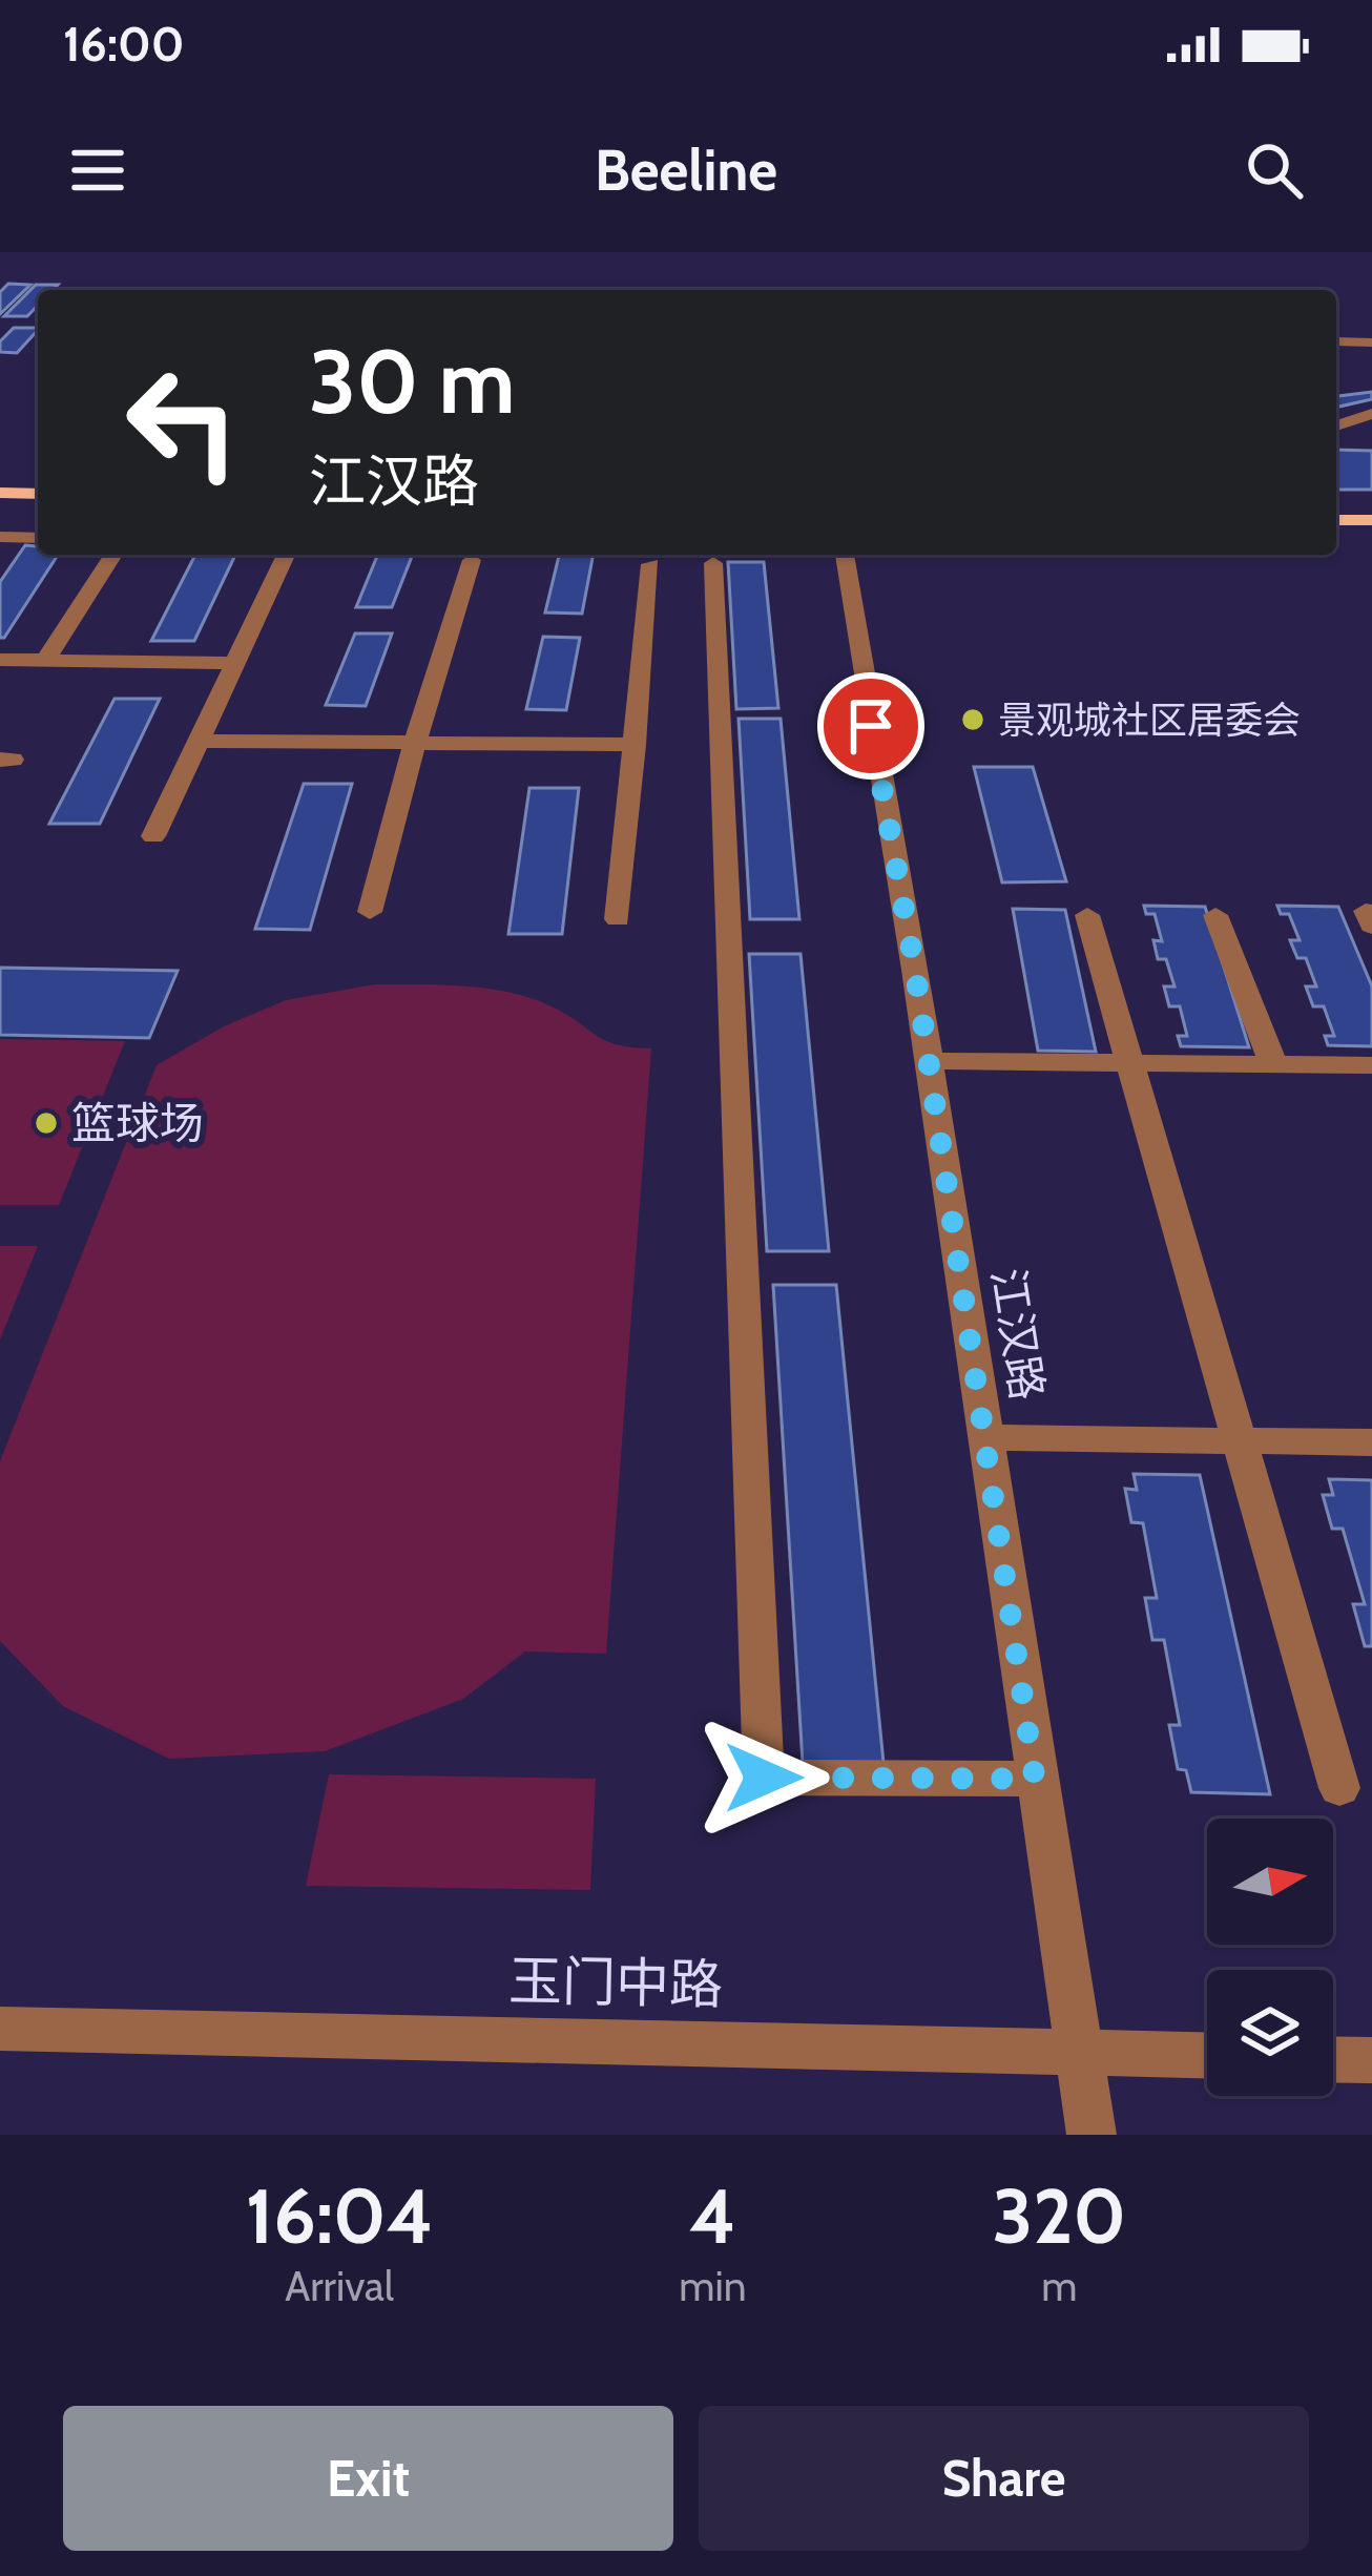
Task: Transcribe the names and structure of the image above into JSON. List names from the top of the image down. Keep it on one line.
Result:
{"streets":{"street":["江汉路","玉门中路"]},"crossings":[["江汉路","玉门中路"]],"places":["景观城社区居委会","篮球场"],"north":"right","page":{"status":"16:00","header":"Beeline","turn":["30 m","江汉路"],"eta":["16:04","Arrival","4","min","320","m"],"buttons":["Exit","Share"]}}
